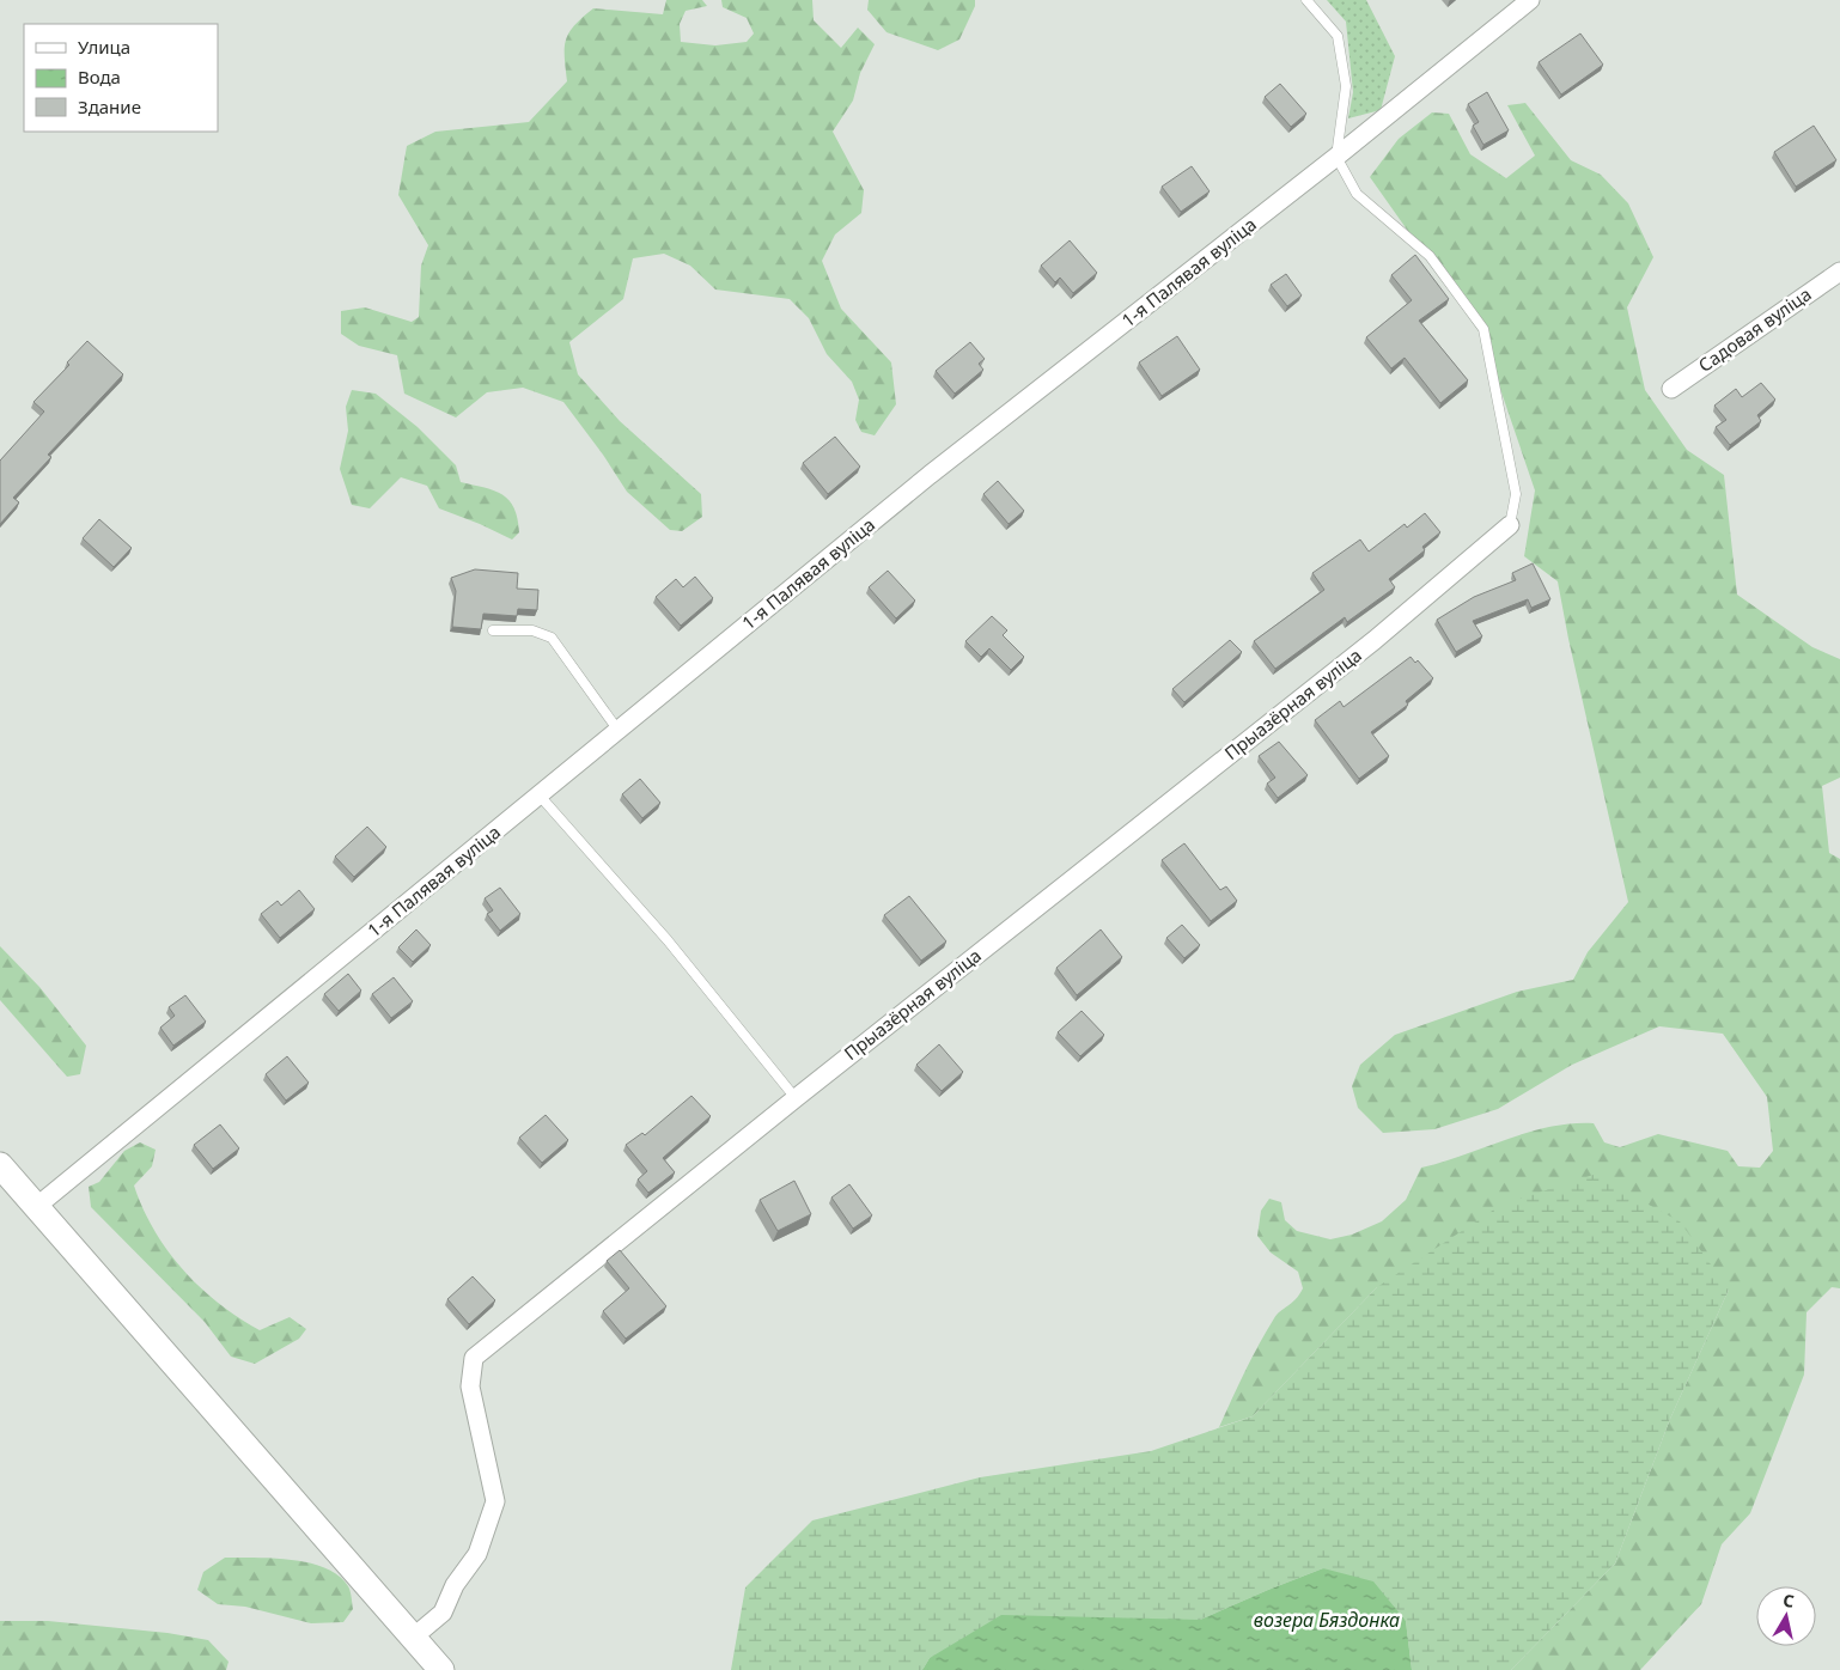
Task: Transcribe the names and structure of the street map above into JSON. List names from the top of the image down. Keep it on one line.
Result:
{"streets":{"street":["1-я Палявая вуліца","Садовая вуліца","Прыазёрная вуліца"]},"water":["возера Бяздонка"],"legend":["Улица","Вода","Здание"],"north":"top"}
